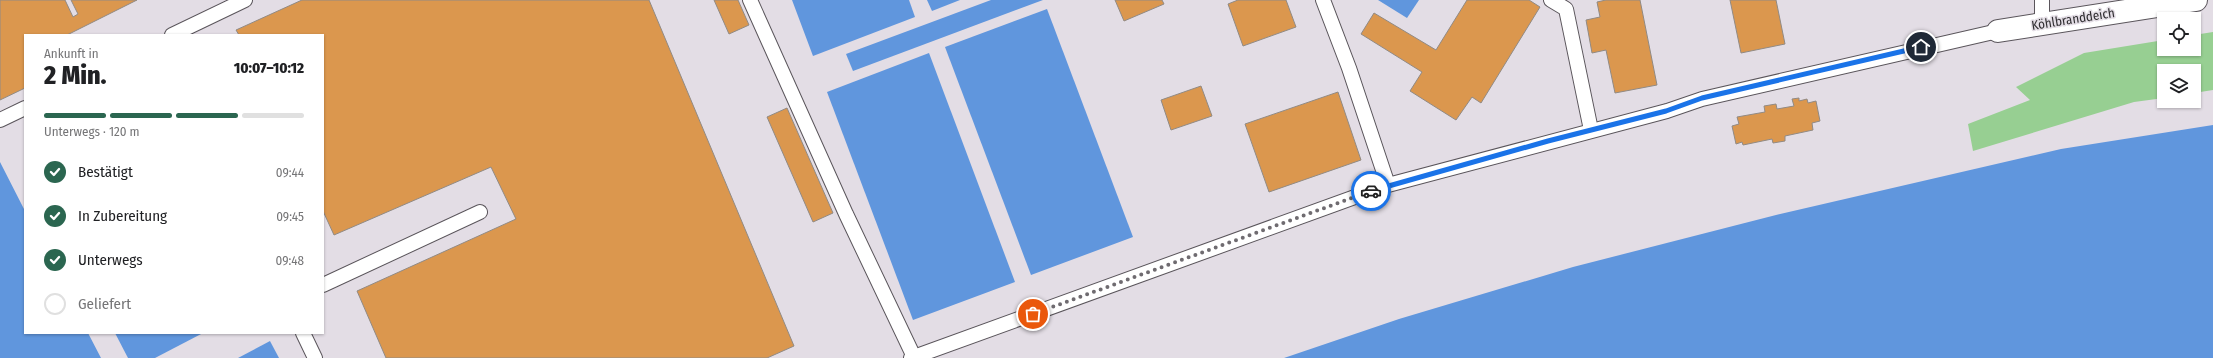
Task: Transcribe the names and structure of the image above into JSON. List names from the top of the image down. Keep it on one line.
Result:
{"streets":{"street":["Köhlbranddeich"]},"page":{"heading":["2 Min.","Ankunft in","10:07–10:12"],"bar":"Unterwegs · 120 m","list":[["Bestätigt","09:44"],["In Zubereitung","09:45"],["Unterwegs","09:48"],"Geliefert"]}}
